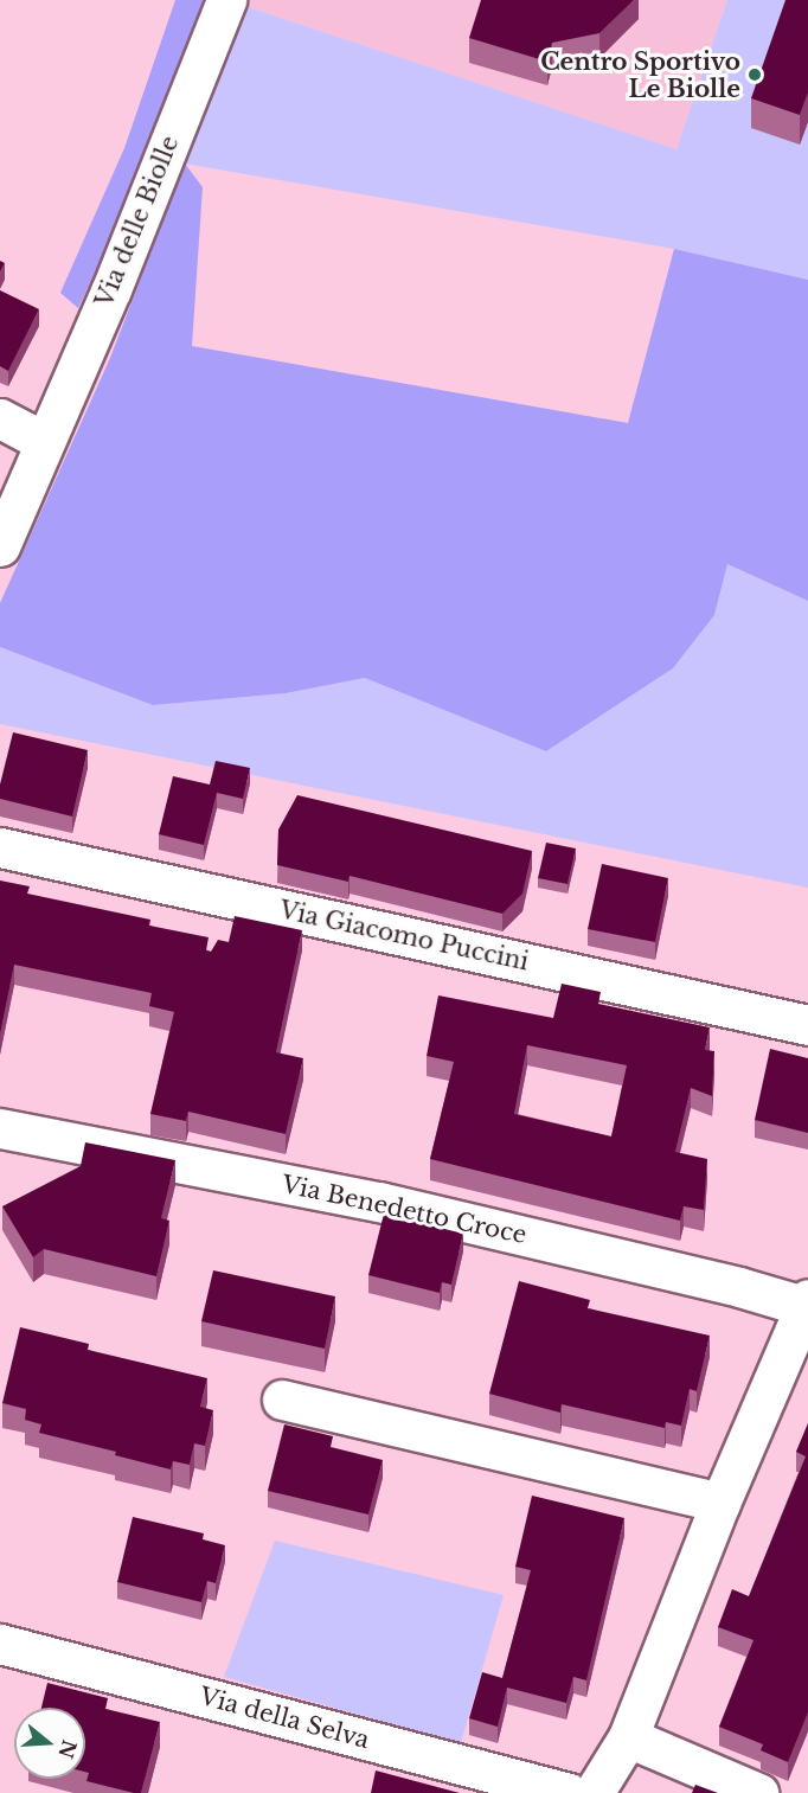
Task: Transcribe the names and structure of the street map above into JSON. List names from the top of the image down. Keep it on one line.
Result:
{"streets":{"street":["Via delle Biolle","Via Giacomo Puccini","Via Benedetto Croce","Via della Selva"]},"places":["Centro Sportivo Le Biolle"],"north":"right"}
